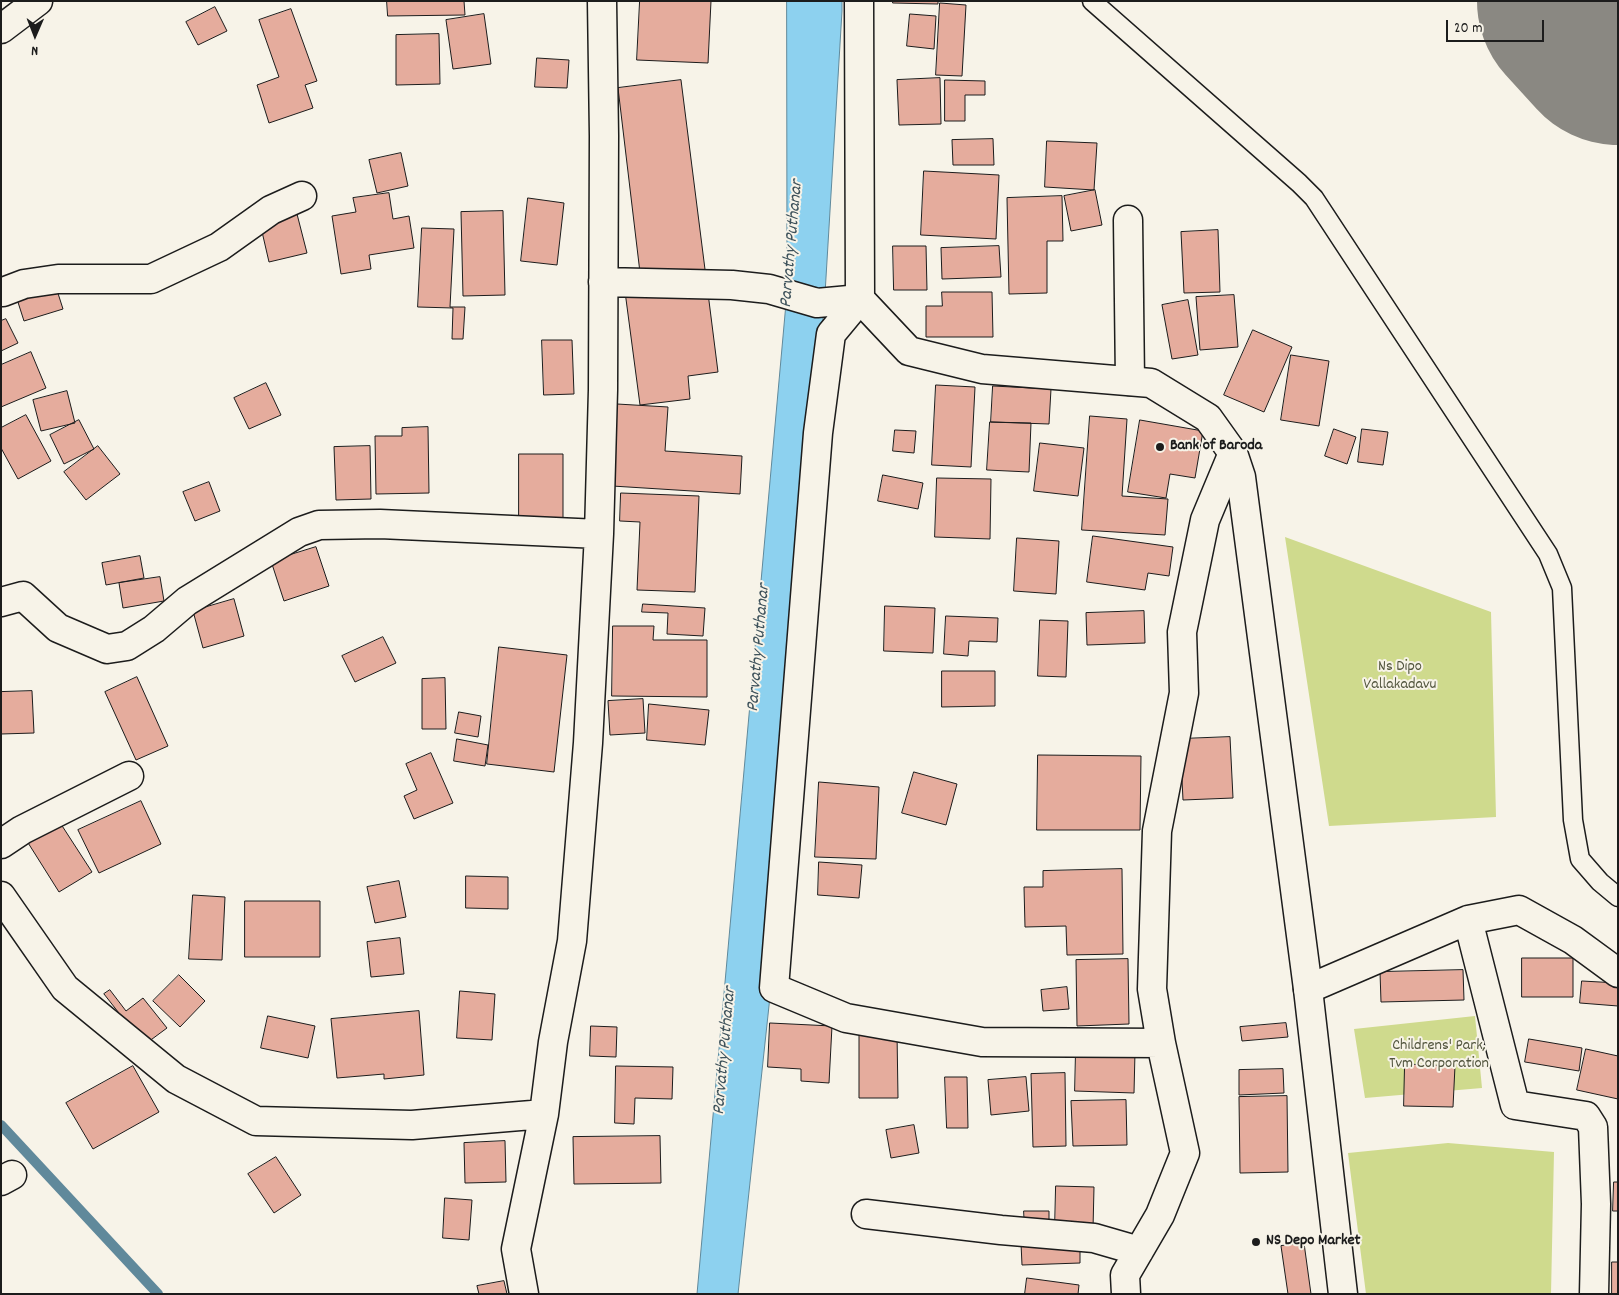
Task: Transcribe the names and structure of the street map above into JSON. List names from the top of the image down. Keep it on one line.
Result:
{"water":["Parvathy Puthanar"],"parks":["Ns Dipo Vallakadavu","Childrens' Park, Tvm Corporation"],"places":["Bank of Baroda","NS Depo Market"],"scale_bar":"20 m","north":"bottom"}
